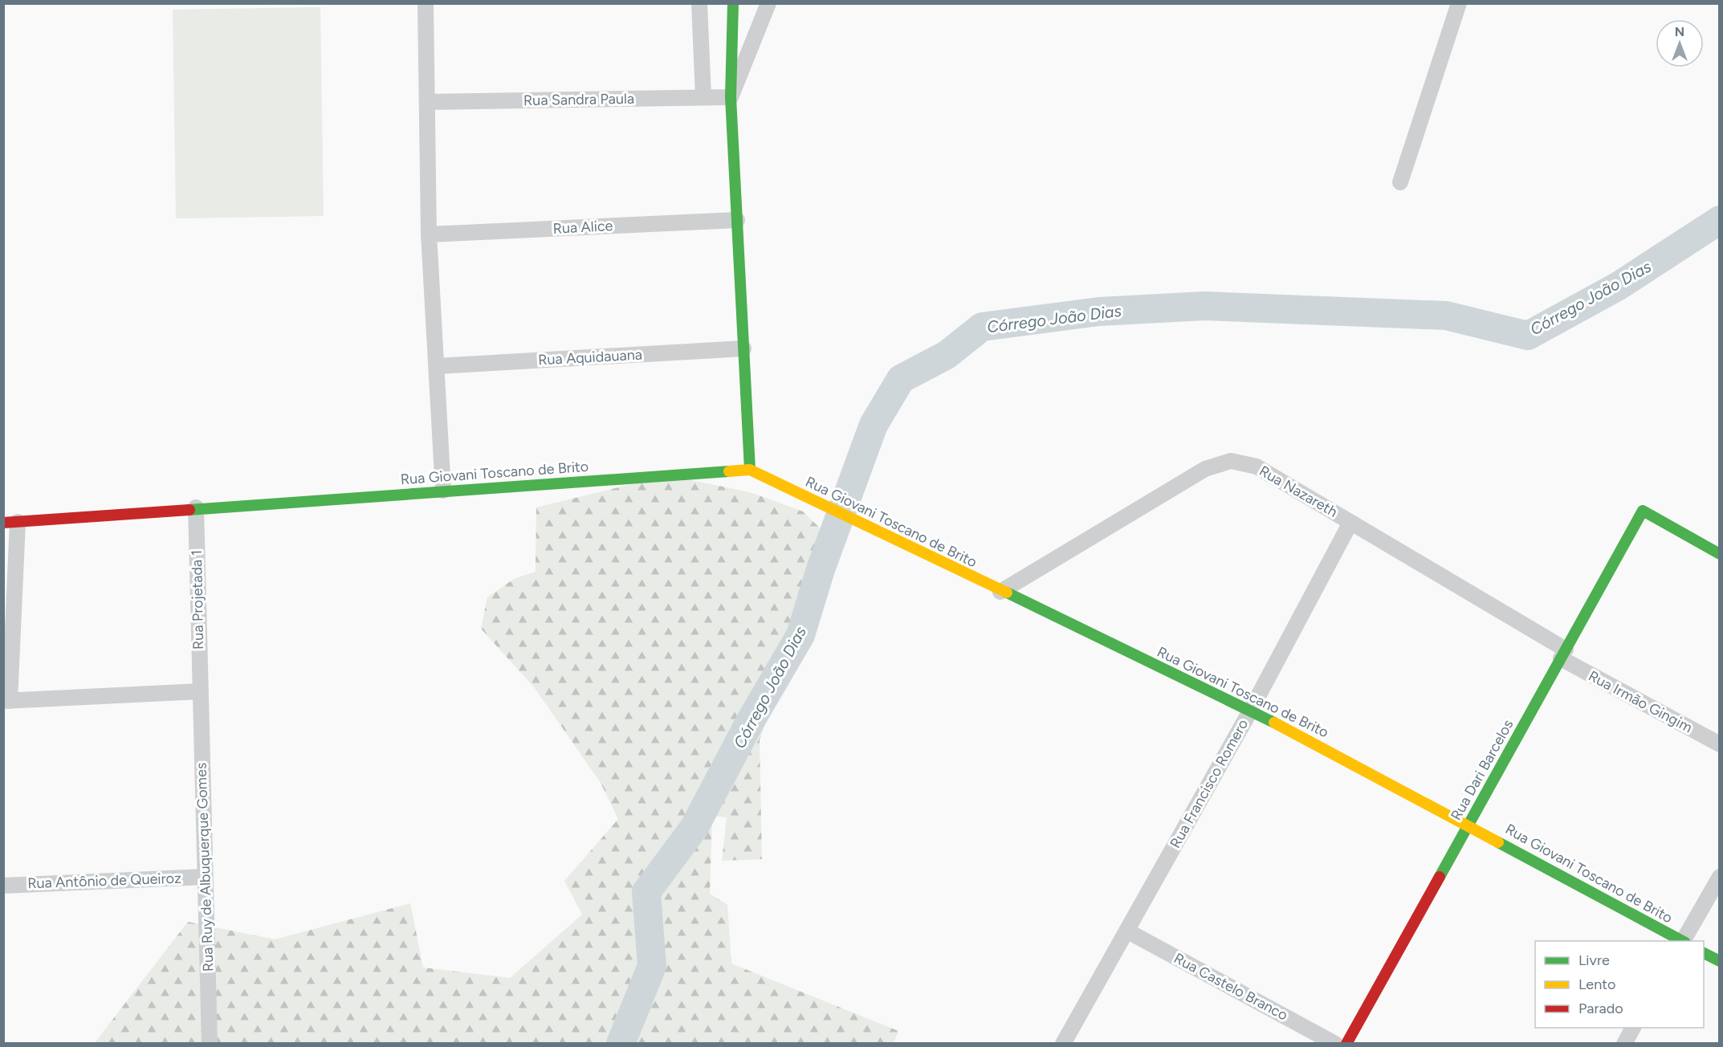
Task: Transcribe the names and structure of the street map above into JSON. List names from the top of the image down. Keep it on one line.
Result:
{"streets":{"main road":["Rua Giovani Toscano de Brito","Rua Dari Barcelos"],"street":["Rua Sandra Paula","Rua Alice","Rua Aquidauana","Rua Nazareth","Rua Projetada 1","Rua Irmão Gingim","Rua Francisco Romero","Rua Ruy de Albuquerque Gomes","Rua Antônio de Queiroz","Rua Castelo Branco"]},"crossings":[["Rua Giovani Toscano de Brito","Rua Nazareth"],["Rua Giovani Toscano de Brito","Rua Projetada 1"],["Rua Giovani Toscano de Brito","Rua Dari Barcelos"],["Rua Giovani Toscano de Brito","Rua Francisco Romero"],["Rua Nazareth","Rua Irmão Gingim"],["Rua Nazareth","Rua Dari Barcelos"],["Rua Nazareth","Rua Francisco Romero"],["Rua Projetada 1","Rua Ruy de Albuquerque Gomes"],["Rua Irmão Gingim","Rua Dari Barcelos"],["Rua Francisco Romero","Rua Castelo Branco"],["Rua Ruy de Albuquerque Gomes","Rua Antônio de Queiroz"]],"water":["Córrego João Dias"],"legend":["Livre","Lento","Parado"],"north":"top"}
